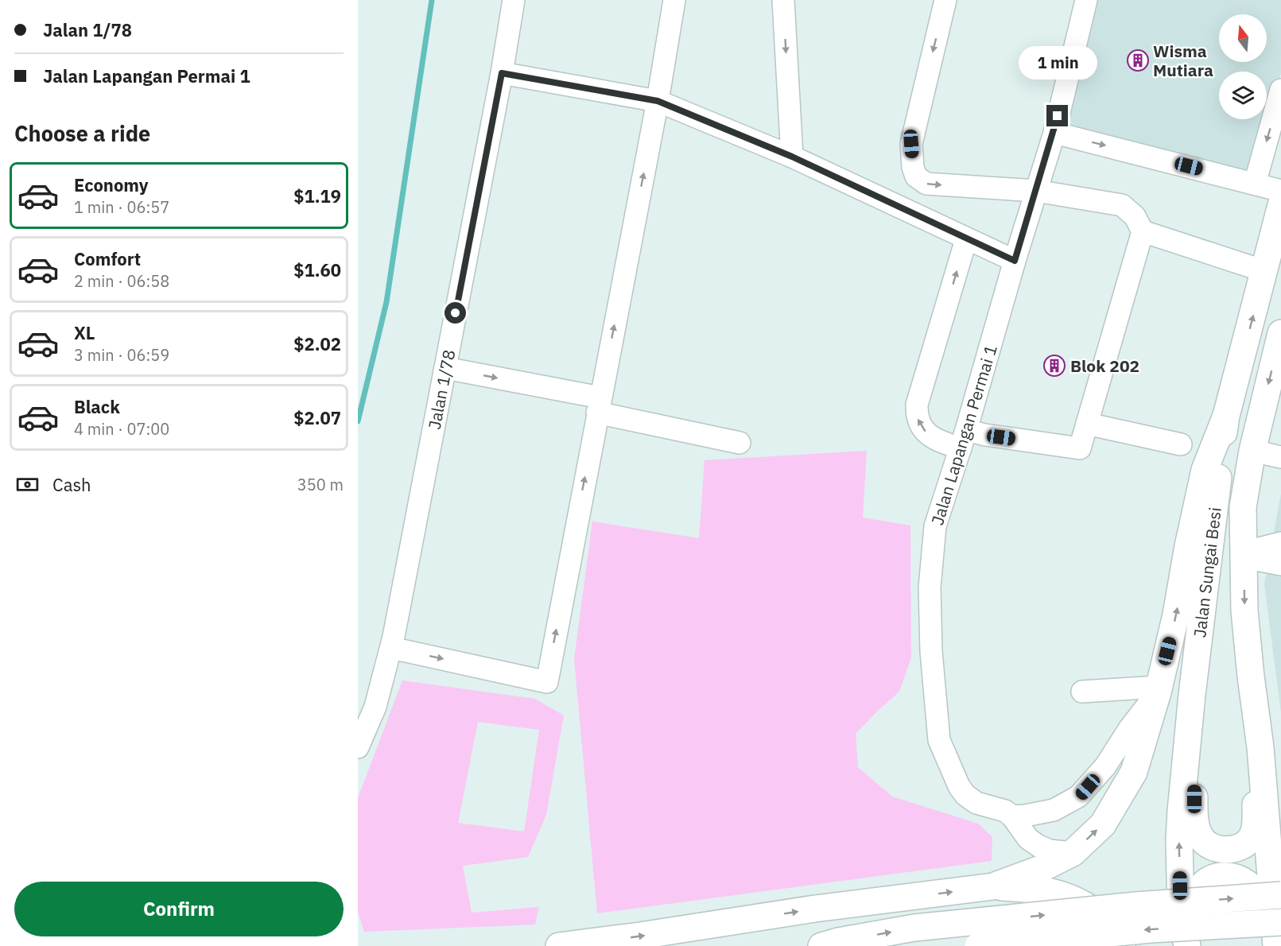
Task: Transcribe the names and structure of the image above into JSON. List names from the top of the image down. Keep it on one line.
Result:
{"streets":{"main road":["Jalan Sungai Besi"],"street":["Jalan 1/78","Jalan Lapangan Permai 1"]},"places":{"building":["Wisma Mutiara","Blok 202"]},"north":"top","page":{"banner":["Jalan 1/78","Jalan Lapangan Permai 1"],"bubble":"1 min","heading":"Choose a ride","list":[{"name":"Economy","note":"1 min · 06:57","value":"$1.19"},{"name":"Comfort","note":"2 min · 06:58","value":"$1.60"},{"name":"XL","note":"3 min · 06:59","value":"$2.02"},{"name":"Black","note":"4 min · 07:00","value":"$2.07"}],"pay":["Cash","350 m"],"buttons":"Confirm"}}
